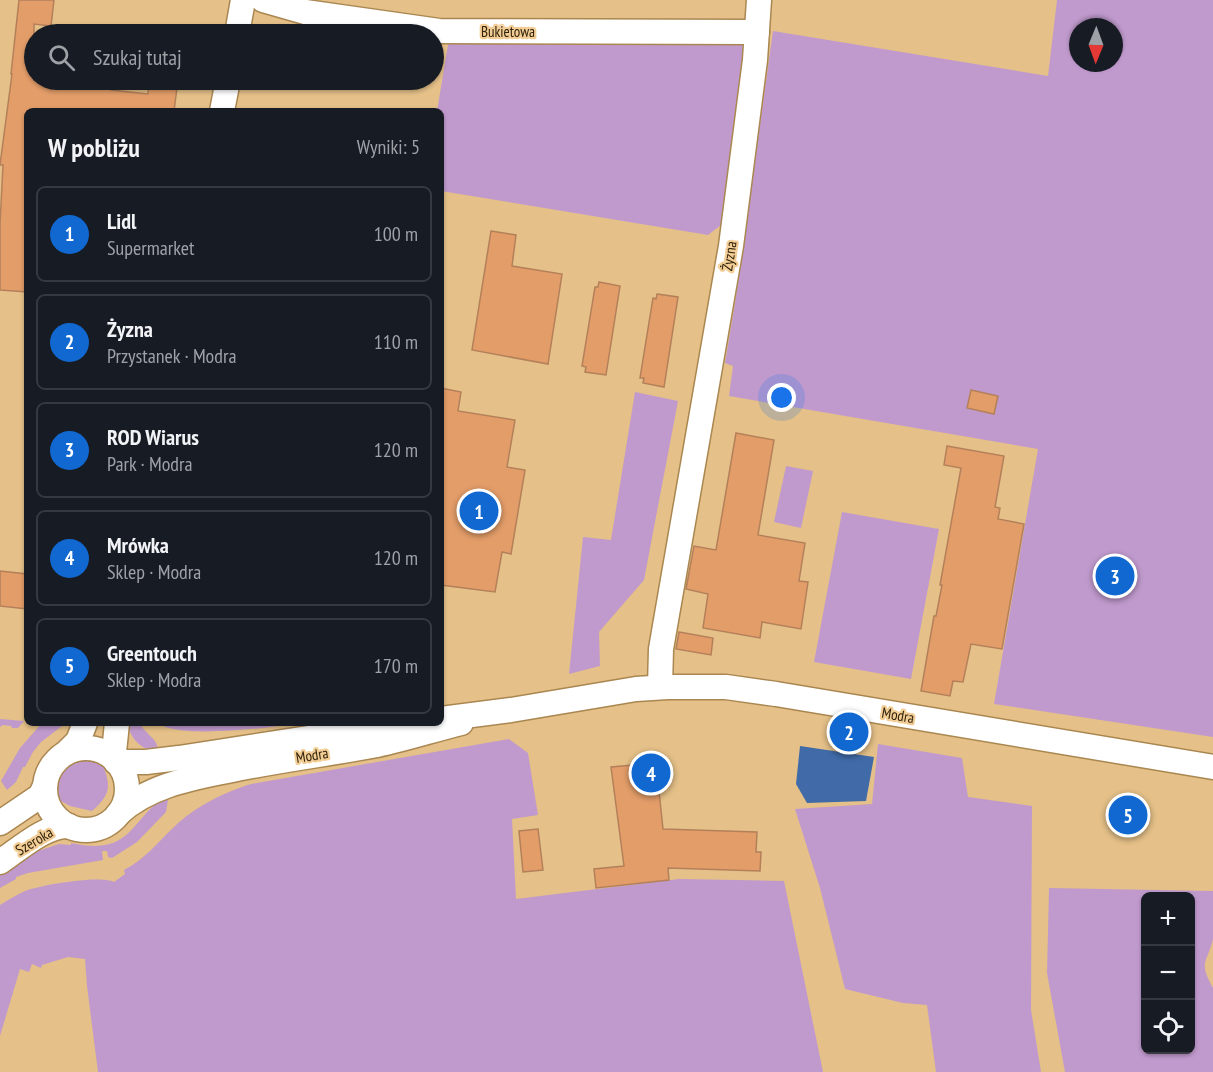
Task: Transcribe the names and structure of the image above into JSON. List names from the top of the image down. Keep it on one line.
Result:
{"streets":{"street":["Bukietowa","Żyzna","Modra","Szeroka"]},"crossings":[["Bukietowa","Żyzna"],["Żyzna","Modra"],["Modra","Szeroka"]],"north":"bottom","page":{"search":"Szukaj tutaj","heading":["W pobliżu","Wyniki: 5"],"list":[{"mark":"1","name":"Lidl","note":"Supermarket","value":"100 m"},{"mark":"2","name":"Żyzna","note":"Przystanek · Modra","value":"110 m"},{"mark":"3","name":"ROD Wiarus","note":"Park · Modra","value":"120 m"},{"mark":"4","name":"Mrówka","note":"Sklep · Modra","value":"120 m"},{"mark":"5","name":"Greentouch","note":"Sklep · Modra","value":"170 m"}],"pins":["1","3","2","4","5"],"map_buttons":["+","−"]}}
